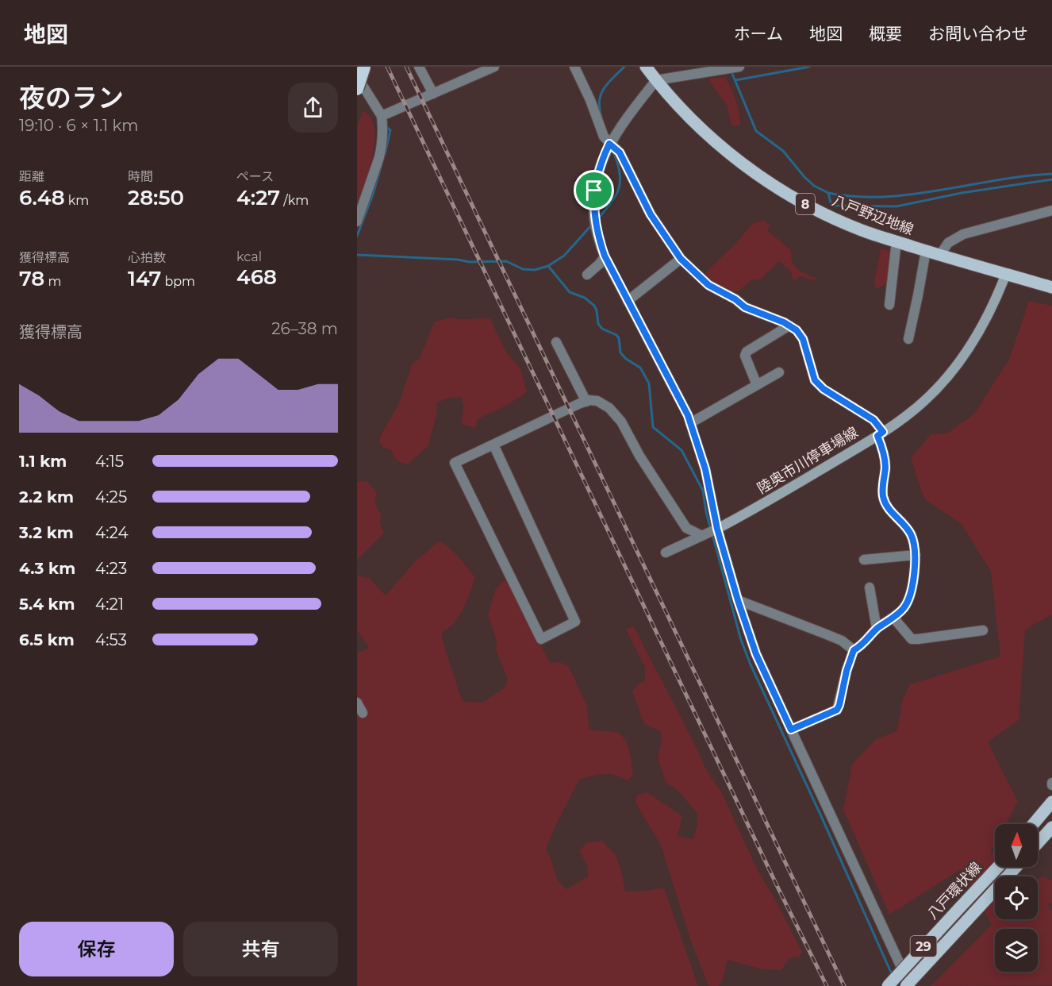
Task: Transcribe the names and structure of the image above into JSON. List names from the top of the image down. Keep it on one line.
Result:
{"streets":{"main road":["8","八戸野辺地線","陸奥市川停車場線","八戸環状線","29"]},"crossings":[["八戸野辺地線","陸奥市川停車場線"]],"north":"top","page":{"header":"地図","nav":["ホーム","地図","概要","お問い合わせ"],"heading":["夜のラン","19:10 · 6 × 1.1 km"],"stats":[["距離","6.48 km"],["時間","28:50"],["ペース","4:27 /km"],["獲得標高","78 m"],["心拍数","147 bpm"],["kcal","468"]],"chart":["獲得標高","26–38 m"],"list":[{"name":"1.1 km","note":"4:15"},{"name":"2.2 km","note":"4:25"},{"name":"3.2 km","note":"4:24"},{"name":"4.3 km","note":"4:23"},{"name":"5.4 km","note":"4:21"},{"name":"6.5 km","note":"4:53"}],"buttons":["保存","共有"]}}
